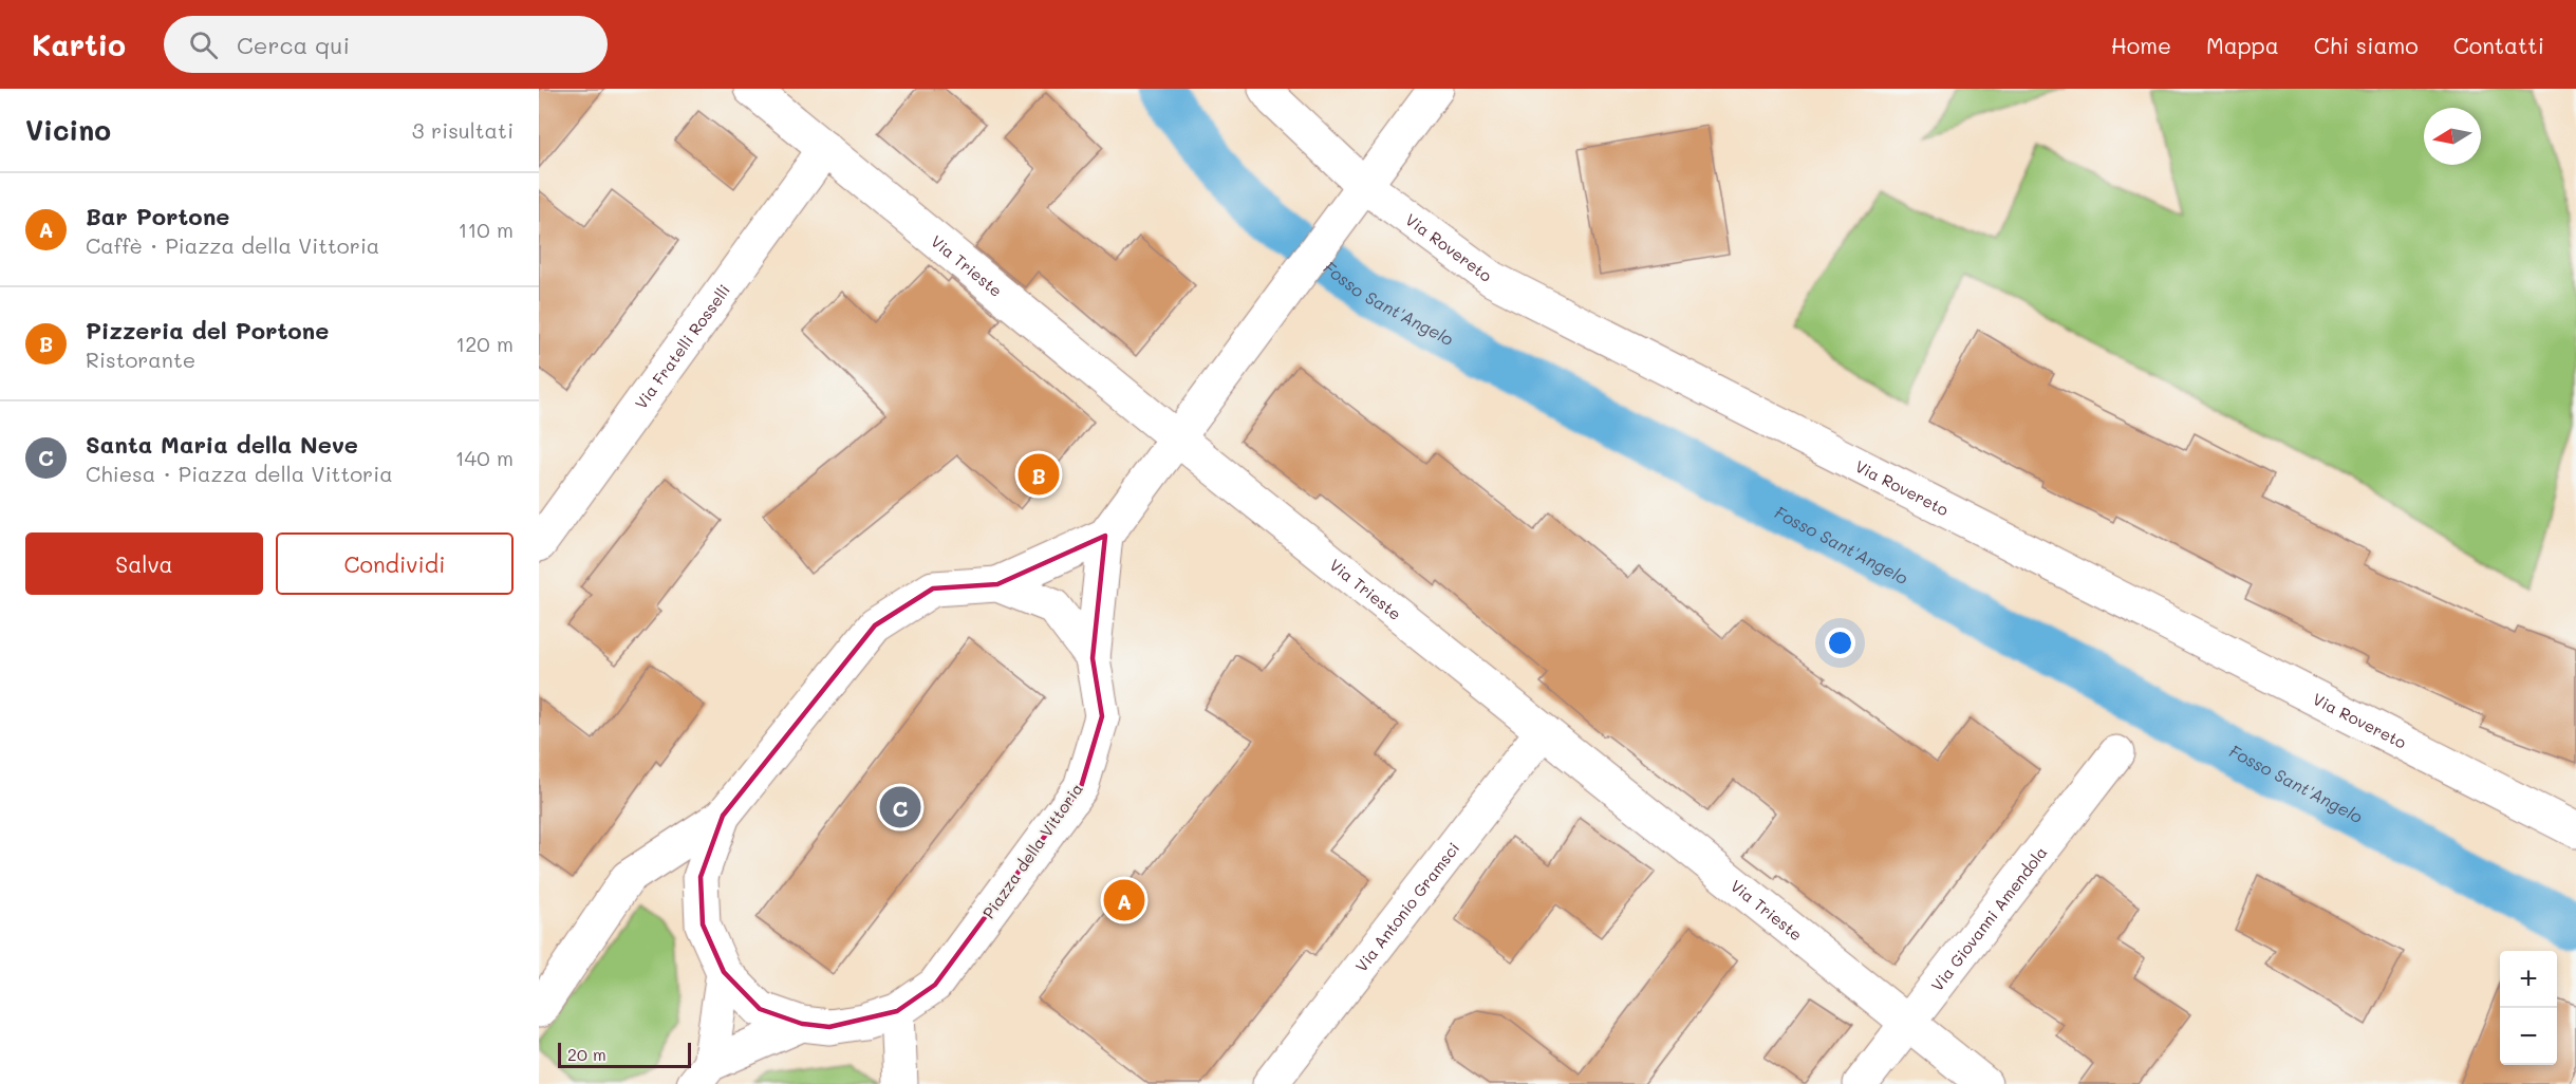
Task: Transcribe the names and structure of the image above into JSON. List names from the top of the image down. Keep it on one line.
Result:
{"streets":{"street":["Via Rovereto","Via Trieste","Via Fratelli Rosselli","Piazza della Vittoria","Via Antonio Gramsci","Via Giovanni Amendola"]},"crossings":[["Via Rovereto","Piazza della Vittoria"],["Via Trieste","Via Fratelli Rosselli"],["Via Trieste","Piazza della Vittoria"],["Via Trieste","Via Antonio Gramsci"],["Via Trieste","Via Giovanni Amendola"]],"water":["Fosso Sant'Angelo"],"scale_bar":"20 m","north":"left","page":{"header":"Kartio","search":"Cerca qui","nav":["Home","Mappa","Chi siamo","Contatti"],"heading":["Vicino","3 risultati"],"list":[{"mark":"A","name":"Bar Portone","note":"Caffè · Piazza della Vittoria","value":"110 m"},{"mark":"B","name":"Pizzeria del Portone","note":"Ristorante","value":"120 m"},{"mark":"C","name":"Santa Maria della Neve","note":"Chiesa · Piazza della Vittoria","value":"140 m"}],"pins":["B","C","A"],"buttons":["Salva","Condividi"],"map_buttons":["+","−"],"scale":"20 m"}}
